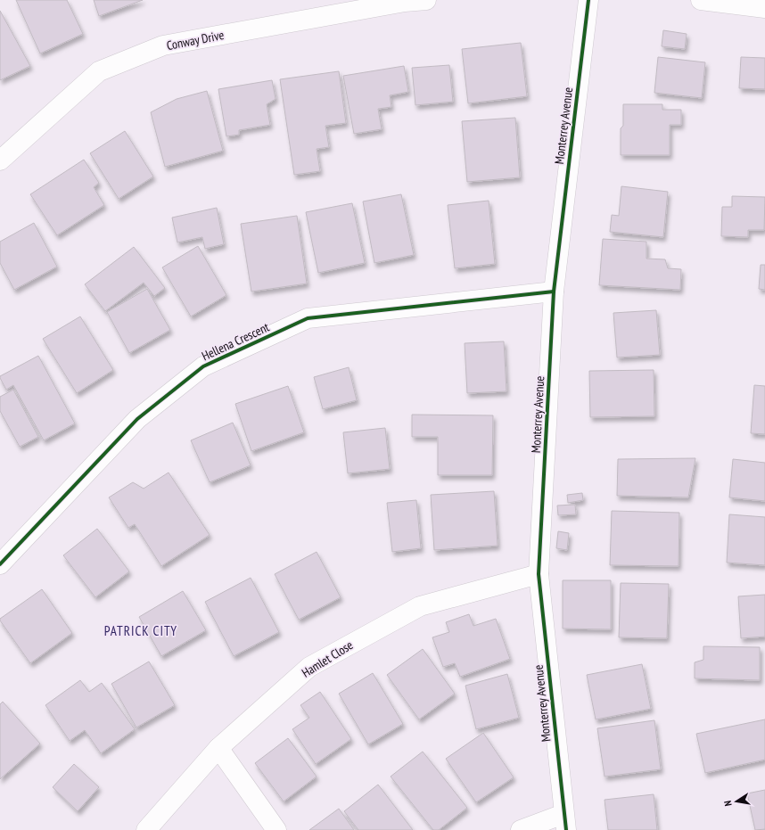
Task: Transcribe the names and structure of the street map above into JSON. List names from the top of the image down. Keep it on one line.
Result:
{"streets":{"street":["Conway Drive","Monterrey Avenue","Hellena Crescent","Hamlet Close"]},"crossings":[["Monterrey Avenue","Hellena Crescent"],["Monterrey Avenue","Hamlet Close"]],"districts":["PATRICK CITY"],"north":"left"}
